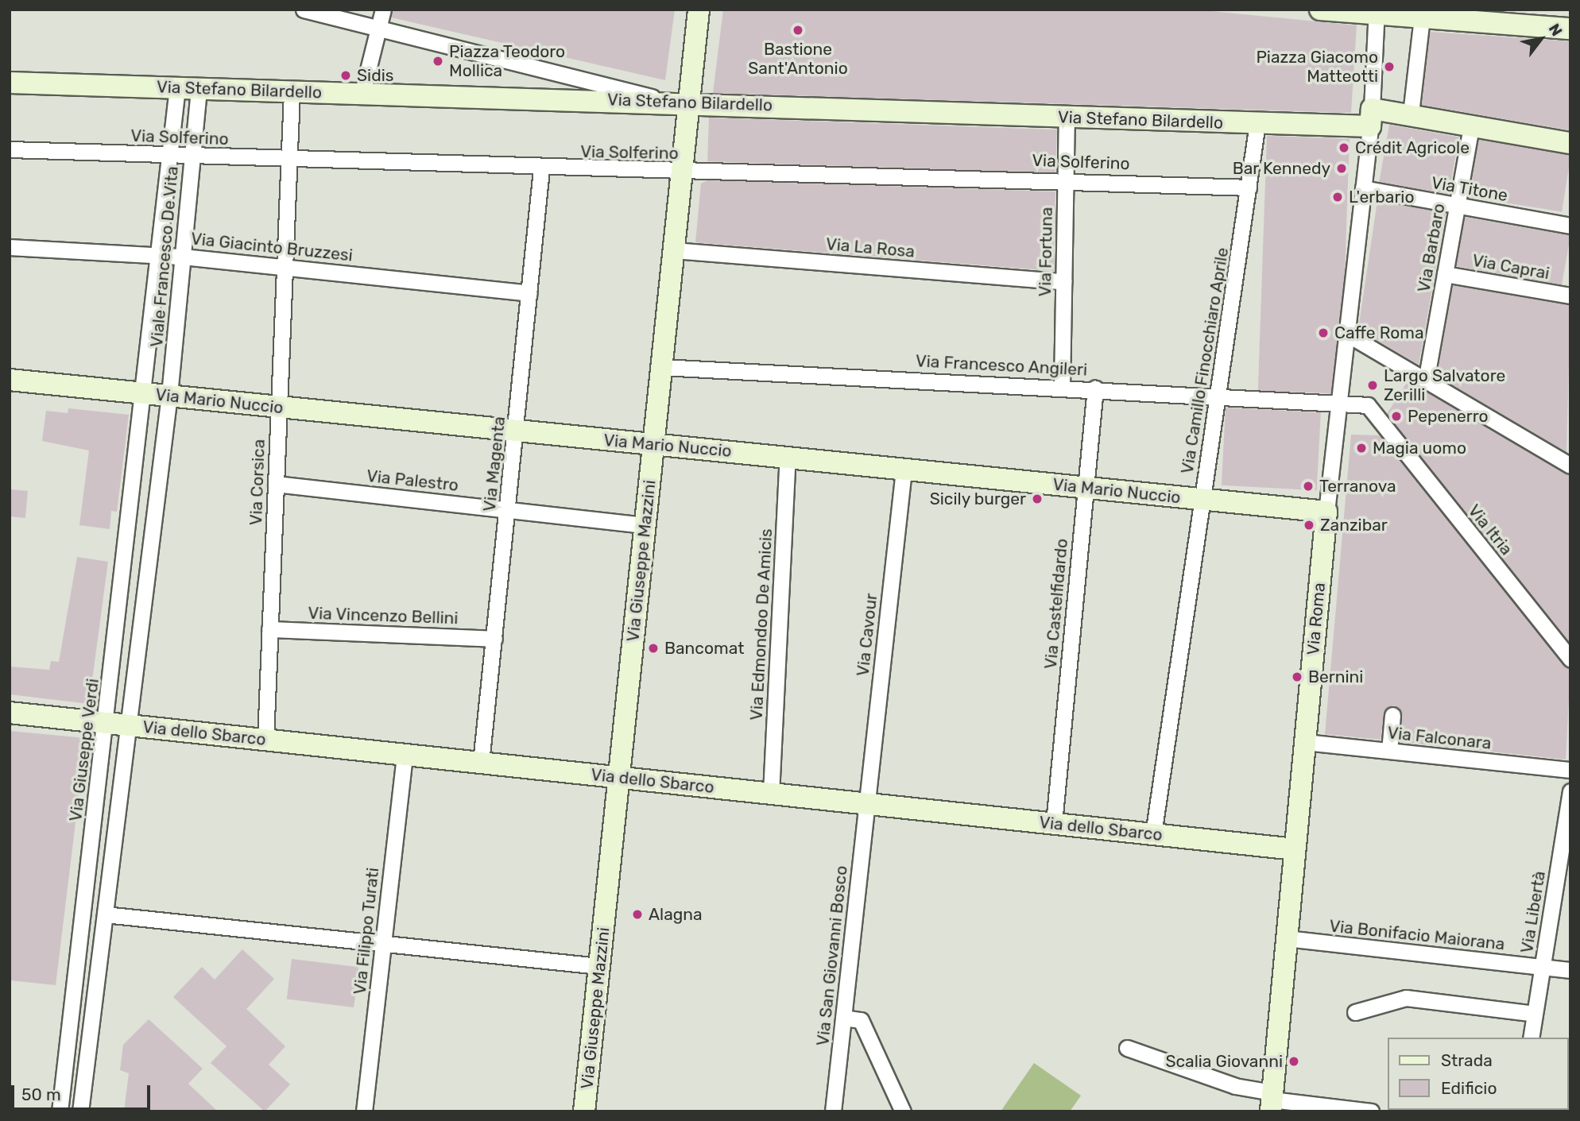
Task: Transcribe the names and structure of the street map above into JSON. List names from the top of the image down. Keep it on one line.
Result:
{"streets":{"street":["Via Stefano Bilardello","Via Solferino","Via Titone","Via Giacinto Bruzzesi","Via La Rosa","Via Barbaro","Via Fortuna","Viale Francesco De Vita","Via Caprai","Via Camillo Finocchiaro Aprile","Via Francesco Angileri","Via Mario Nuccio","Via Magenta","Via Palestro","Via Corsica","Via Itria","Via Giuseppe Mazzini","Via Castelfidardo","Via Vincenzo Bellini","Via Roma","Via Edmondoo De Amicis","Via Cavour","Via dello Sbarco","Via Falconara","Via Giuseppe Verdi","Via Libertà","Via Filippo Turati","Via Bonifacio Maiorana","Via San Giovanni Bosco"]},"crossings":[["Via Stefano Bilardello","Via Barbaro"],["Via Stefano Bilardello","Via Fortuna"],["Via Stefano Bilardello","Viale Francesco De Vita"],["Via Stefano Bilardello","Via Camillo Finocchiaro Aprile"],["Via Stefano Bilardello","Via Corsica"],["Via Stefano Bilardello","Via Giuseppe Mazzini"],["Via Stefano Bilardello","Via Roma"],["Via Solferino","Via Fortuna"],["Via Solferino","Viale Francesco De Vita"],["Via Solferino","Via Camillo Finocchiaro Aprile"],["Via Solferino","Via Magenta"],["Via Solferino","Via Corsica"],["Via Solferino","Via Giuseppe Mazzini"],["Via Titone","Via Barbaro"],["Via Titone","Via Roma"],["Via Giacinto Bruzzesi","Viale Francesco De Vita"],["Via Giacinto Bruzzesi","Via Magenta"],["Via Giacinto Bruzzesi","Via Corsica"],["Via La Rosa","Via Fortuna"],["Via La Rosa","Via Giuseppe Mazzini"],["Via Barbaro","Via Caprai"],["Via Fortuna","Via Francesco Angileri"],["Viale Francesco De Vita","Via Mario Nuccio"],["Viale Francesco De Vita","Via Giuseppe Verdi"],["Via Camillo Finocchiaro Aprile","Via Francesco Angileri"],["Via Camillo Finocchiaro Aprile","Via Mario Nuccio"],["Via Camillo Finocchiaro Aprile","Via dello Sbarco"],["Via Francesco Angileri","Via Itria"],["Via Francesco Angileri","Via Giuseppe Mazzini"],["Via Francesco Angileri","Via Castelfidardo"],["Via Francesco Angileri","Via Roma"],["Via Mario Nuccio","Via Magenta"],["Via Mario Nuccio","Via Corsica"],["Via Mario Nuccio","Via Giuseppe Mazzini"],["Via Mario Nuccio","Via Castelfidardo"],["Via Mario Nuccio","Via Roma"],["Via Mario Nuccio","Via Edmondoo De Amicis"],["Via Mario Nuccio","Via Cavour"],["Via Mario Nuccio","Via Giuseppe Verdi"],["Via Magenta","Via Palestro"],["Via Magenta","Via Vincenzo Bellini"],["Via Magenta","Via dello Sbarco"],["Via Palestro","Via Corsica"],["Via Palestro","Via Giuseppe Mazzini"],["Via Corsica","Via Vincenzo Bellini"],["Via Corsica","Via dello Sbarco"],["Via Itria","Via Roma"],["Via Giuseppe Mazzini","Via dello Sbarco"],["Via Castelfidardo","Via dello Sbarco"],["Via Roma","Via dello Sbarco"],["Via Roma","Via Falconara"],["Via Roma","Via Bonifacio Maiorana"],["Via Edmondoo De Amicis","Via dello Sbarco"],["Via Cavour","Via dello Sbarco"],["Via Cavour","Via San Giovanni Bosco"],["Via dello Sbarco","Via Giuseppe Verdi"],["Via dello Sbarco","Via Filippo Turati"],["Via dello Sbarco","Via San Giovanni Bosco"],["Via Libertà","Via Bonifacio Maiorana"]],"places":["Bastione Sant'Antonio","Piazza Teodoro Mollica","Piazza Giacomo Matteotti","Sidis","Crédit Agricole","Bar Kennedy","L'erbario","Caffe Roma","Largo Salvatore Zerilli","Pepenerro","Magia uomo","Terranova","Sicily burger","Zanzibar","Bancomat","Bernini","Alagna","Scalia Giovanni"],"legend":["Strada","Edificio"],"scale_bar":"50 m","north":"top right"}
